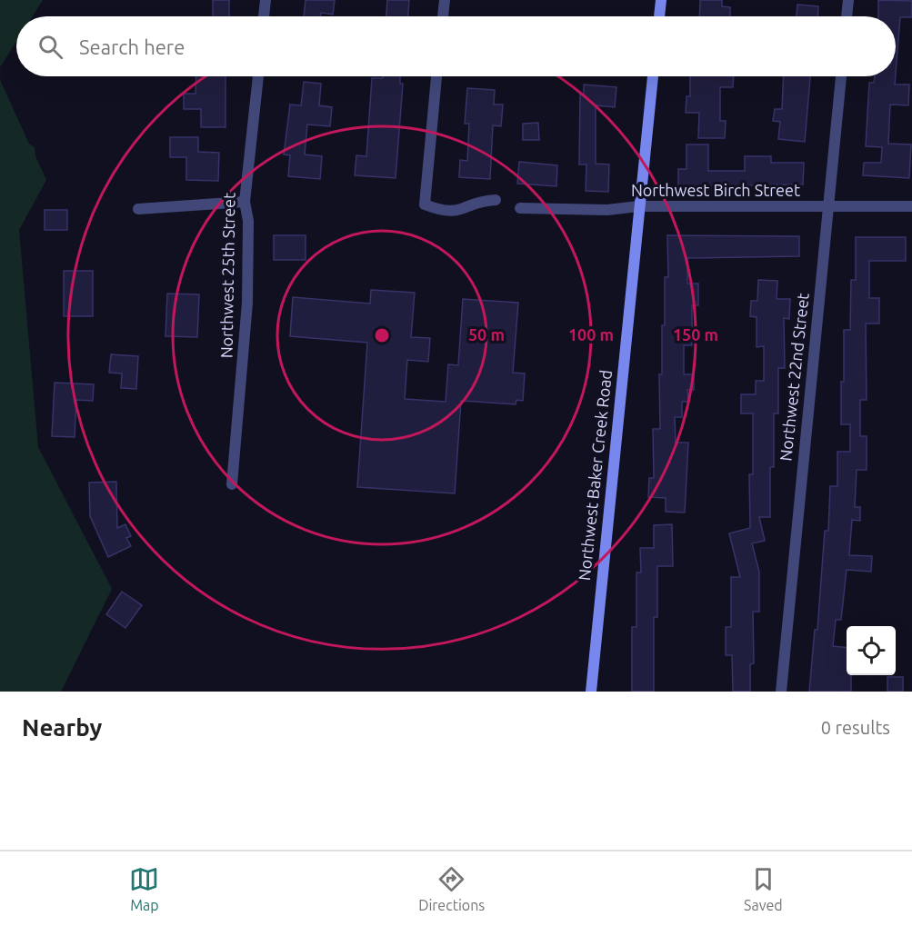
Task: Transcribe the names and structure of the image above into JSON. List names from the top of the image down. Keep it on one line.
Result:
{"streets":{"main road":["Northwest Baker Creek Road"],"street":["Northwest Birch Street","Northwest 25th Street","Northwest 22nd Street"]},"crossings":[["Northwest Birch Street","Northwest 22nd Street"],["Northwest Birch Street","Northwest Baker Creek Road"]],"page":{"search":"Search here","heading":["Nearby","0 results"],"nav":["Map","Directions","Saved"]},"rings":["50 m","100 m","150 m"]}
